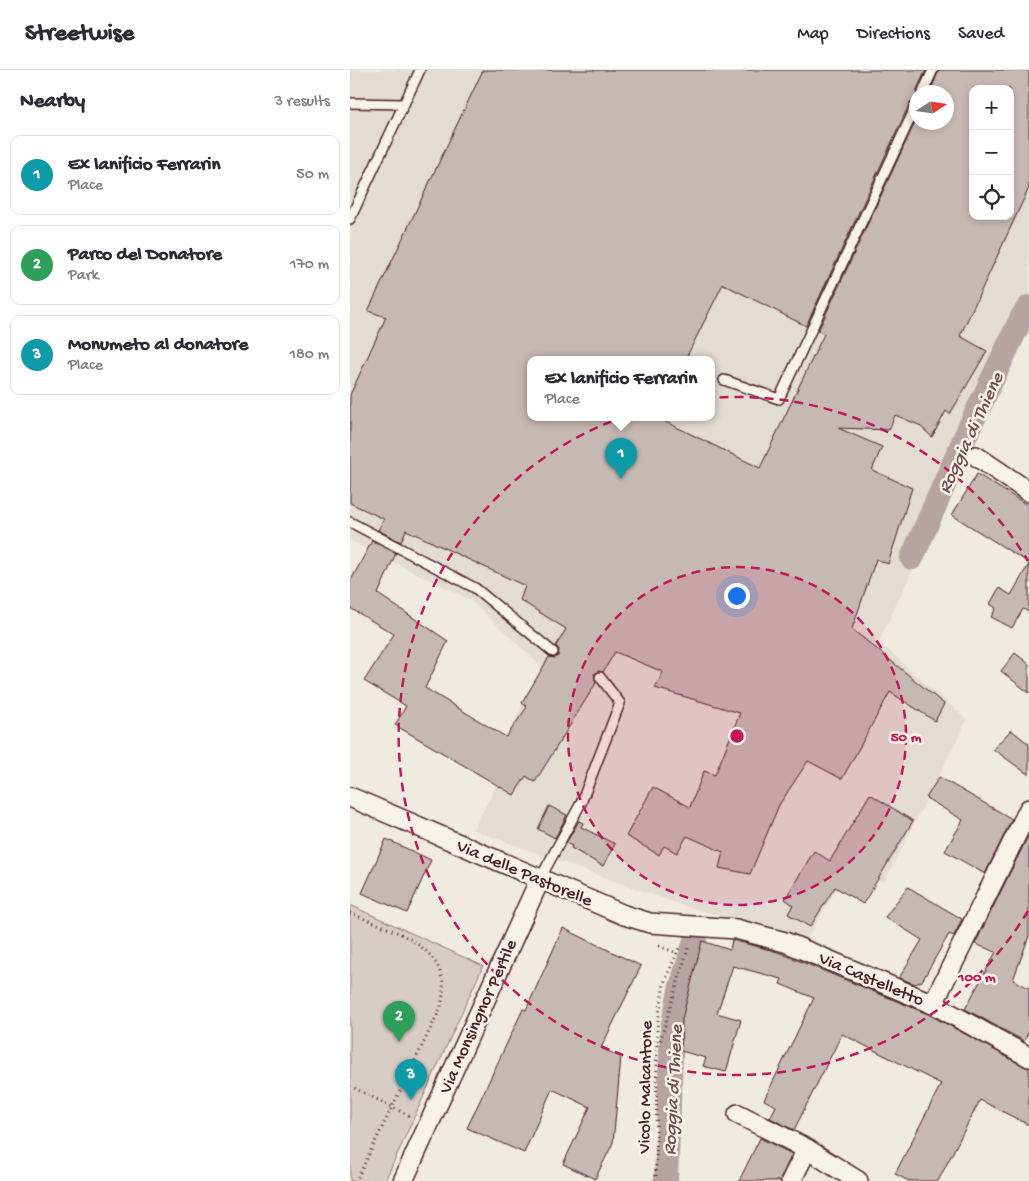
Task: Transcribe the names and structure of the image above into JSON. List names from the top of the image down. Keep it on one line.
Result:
{"streets":{"street":["Via delle Pastorelle","Via Castelletto","Via Monsingnor Pertile"],"path":["Vicolo Malcantone"]},"crossings":[["Via delle Pastorelle","Via Castelletto"],["Via delle Pastorelle","Via Monsingnor Pertile"]],"water":["Roggia di Thiene"],"north":"right","page":{"header":"Streetwise","nav":["Map","Directions","Saved"],"heading":["Nearby","3 results"],"map_buttons":["+","−"],"list":[{"mark":"1","name":"Ex lanificio Ferrarin","note":"Place","value":"50 m"},{"mark":"2","name":"Parco del Donatore","note":"Park","value":"170 m"},{"mark":"3","name":"Monumeto al donatore","note":"Place","value":"180 m"}],"popup":["Ex lanificio Ferrarin","Place"],"pins":["1","2","3"]},"rings":["50 m","100 m"]}
